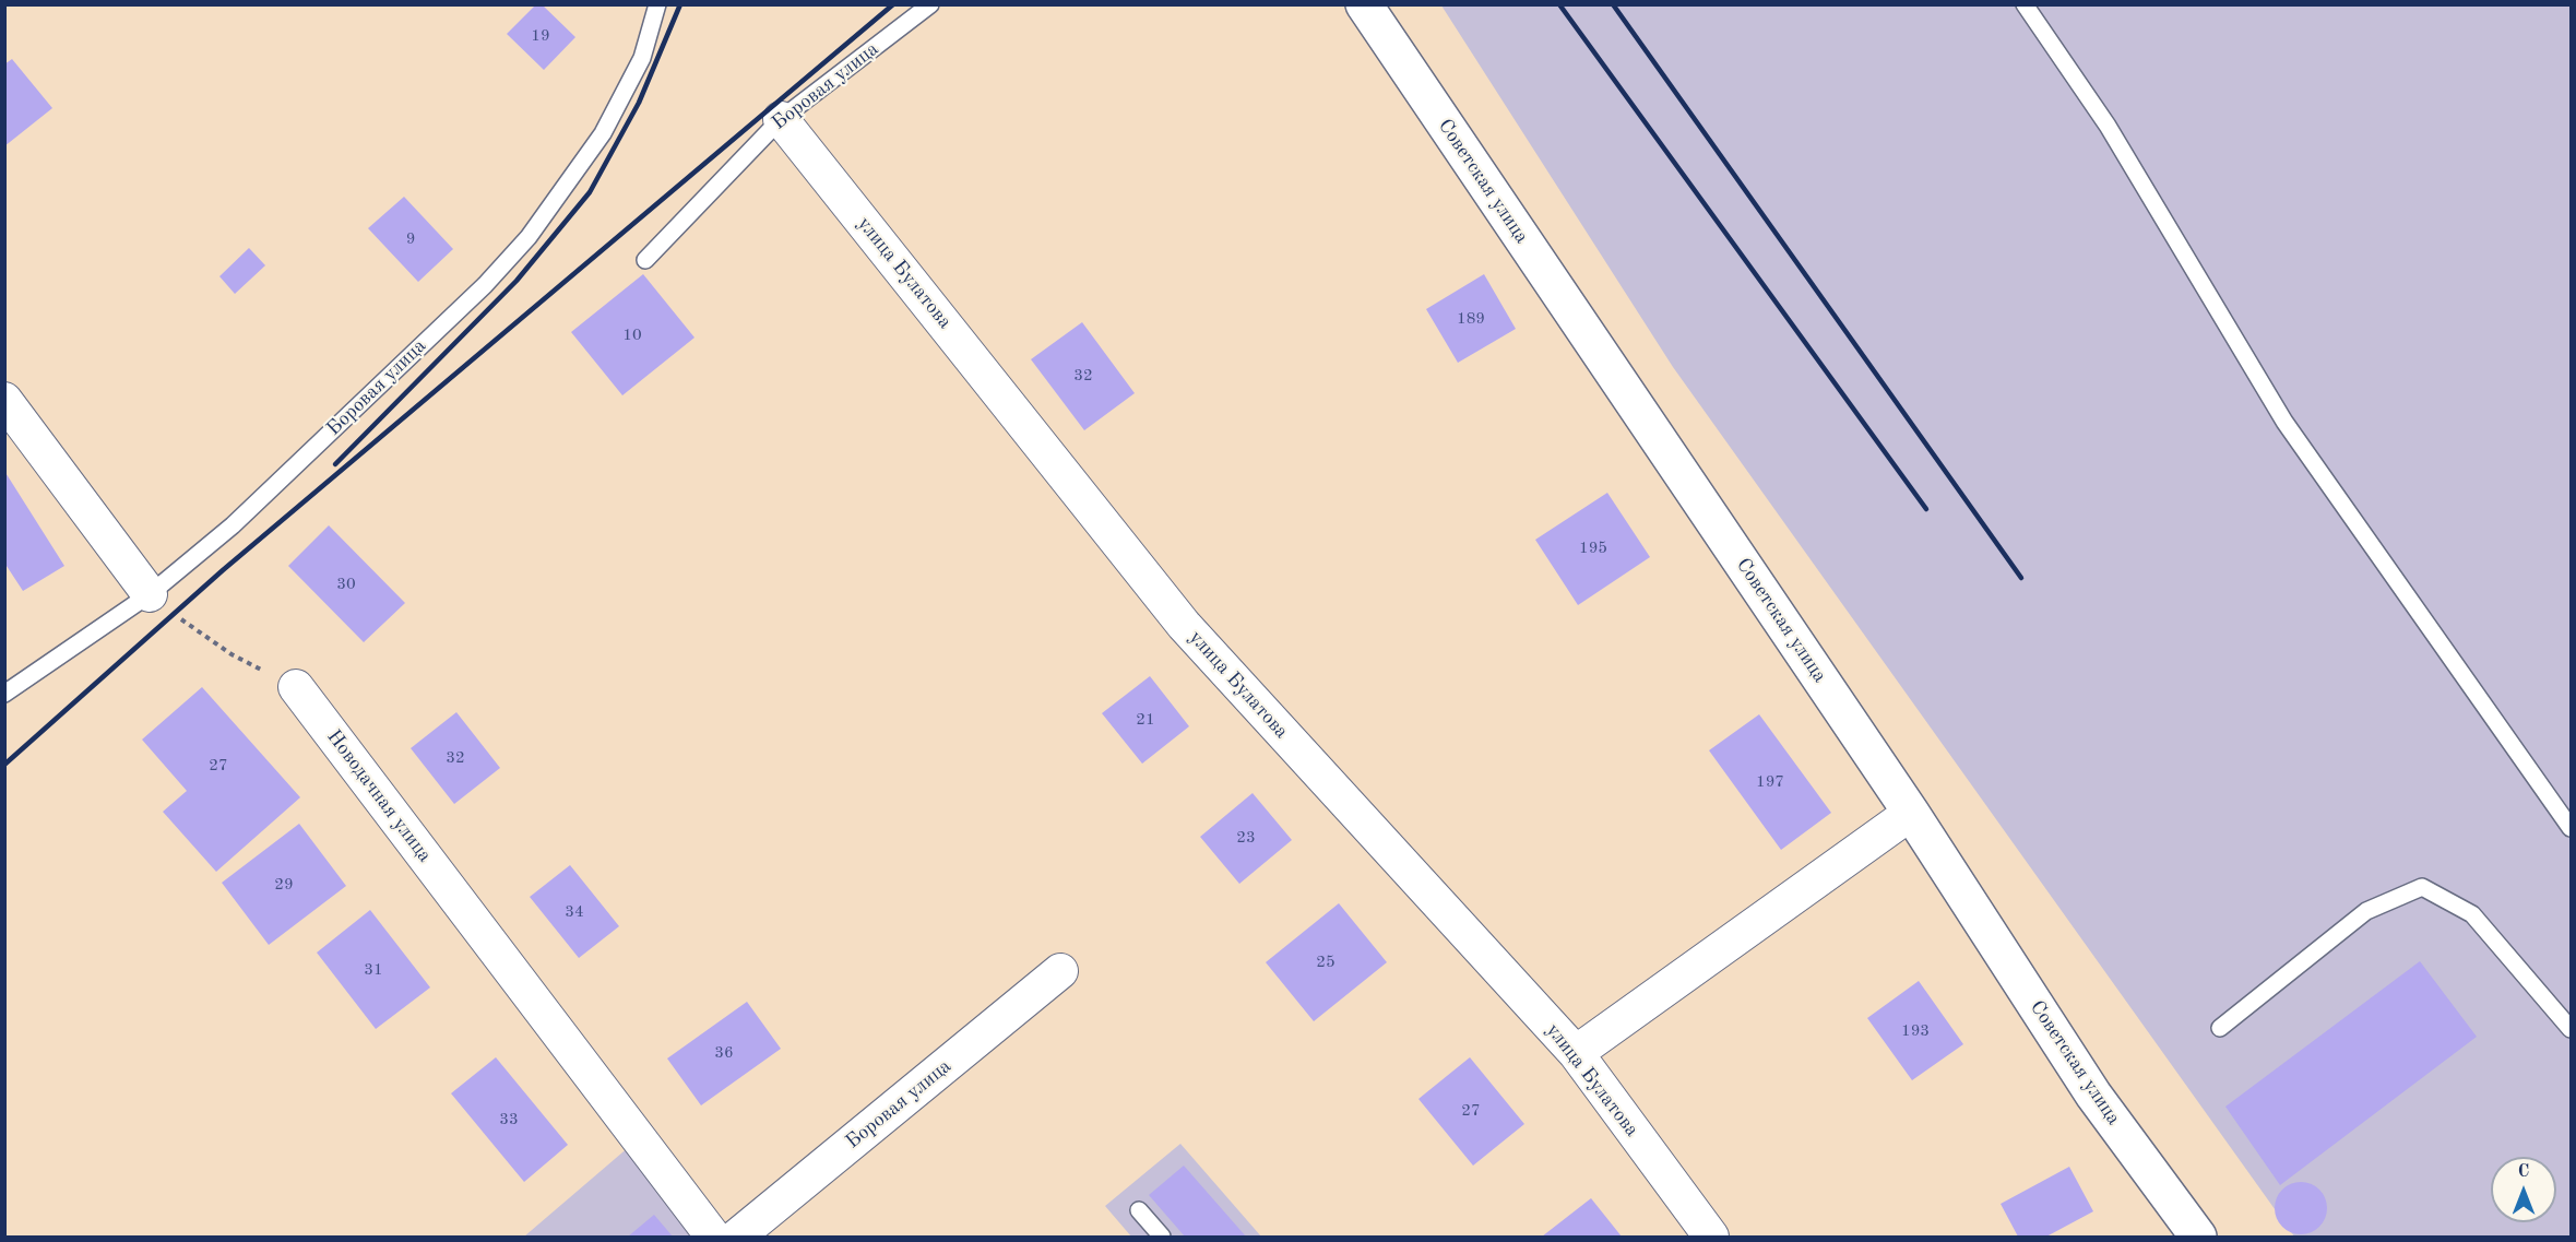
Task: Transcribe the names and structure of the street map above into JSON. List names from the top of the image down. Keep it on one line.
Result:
{"streets":{"street":["Боровая улица","Советская улица","улица Булатова","Новодачная улица"]},"crossings":[["Боровая улица","улица Булатова"]],"house_numbers":["19","9","189","10","32","195","30","21","32","27","197","23","29","34","25","31","193","36","27","33"],"north":"top"}
